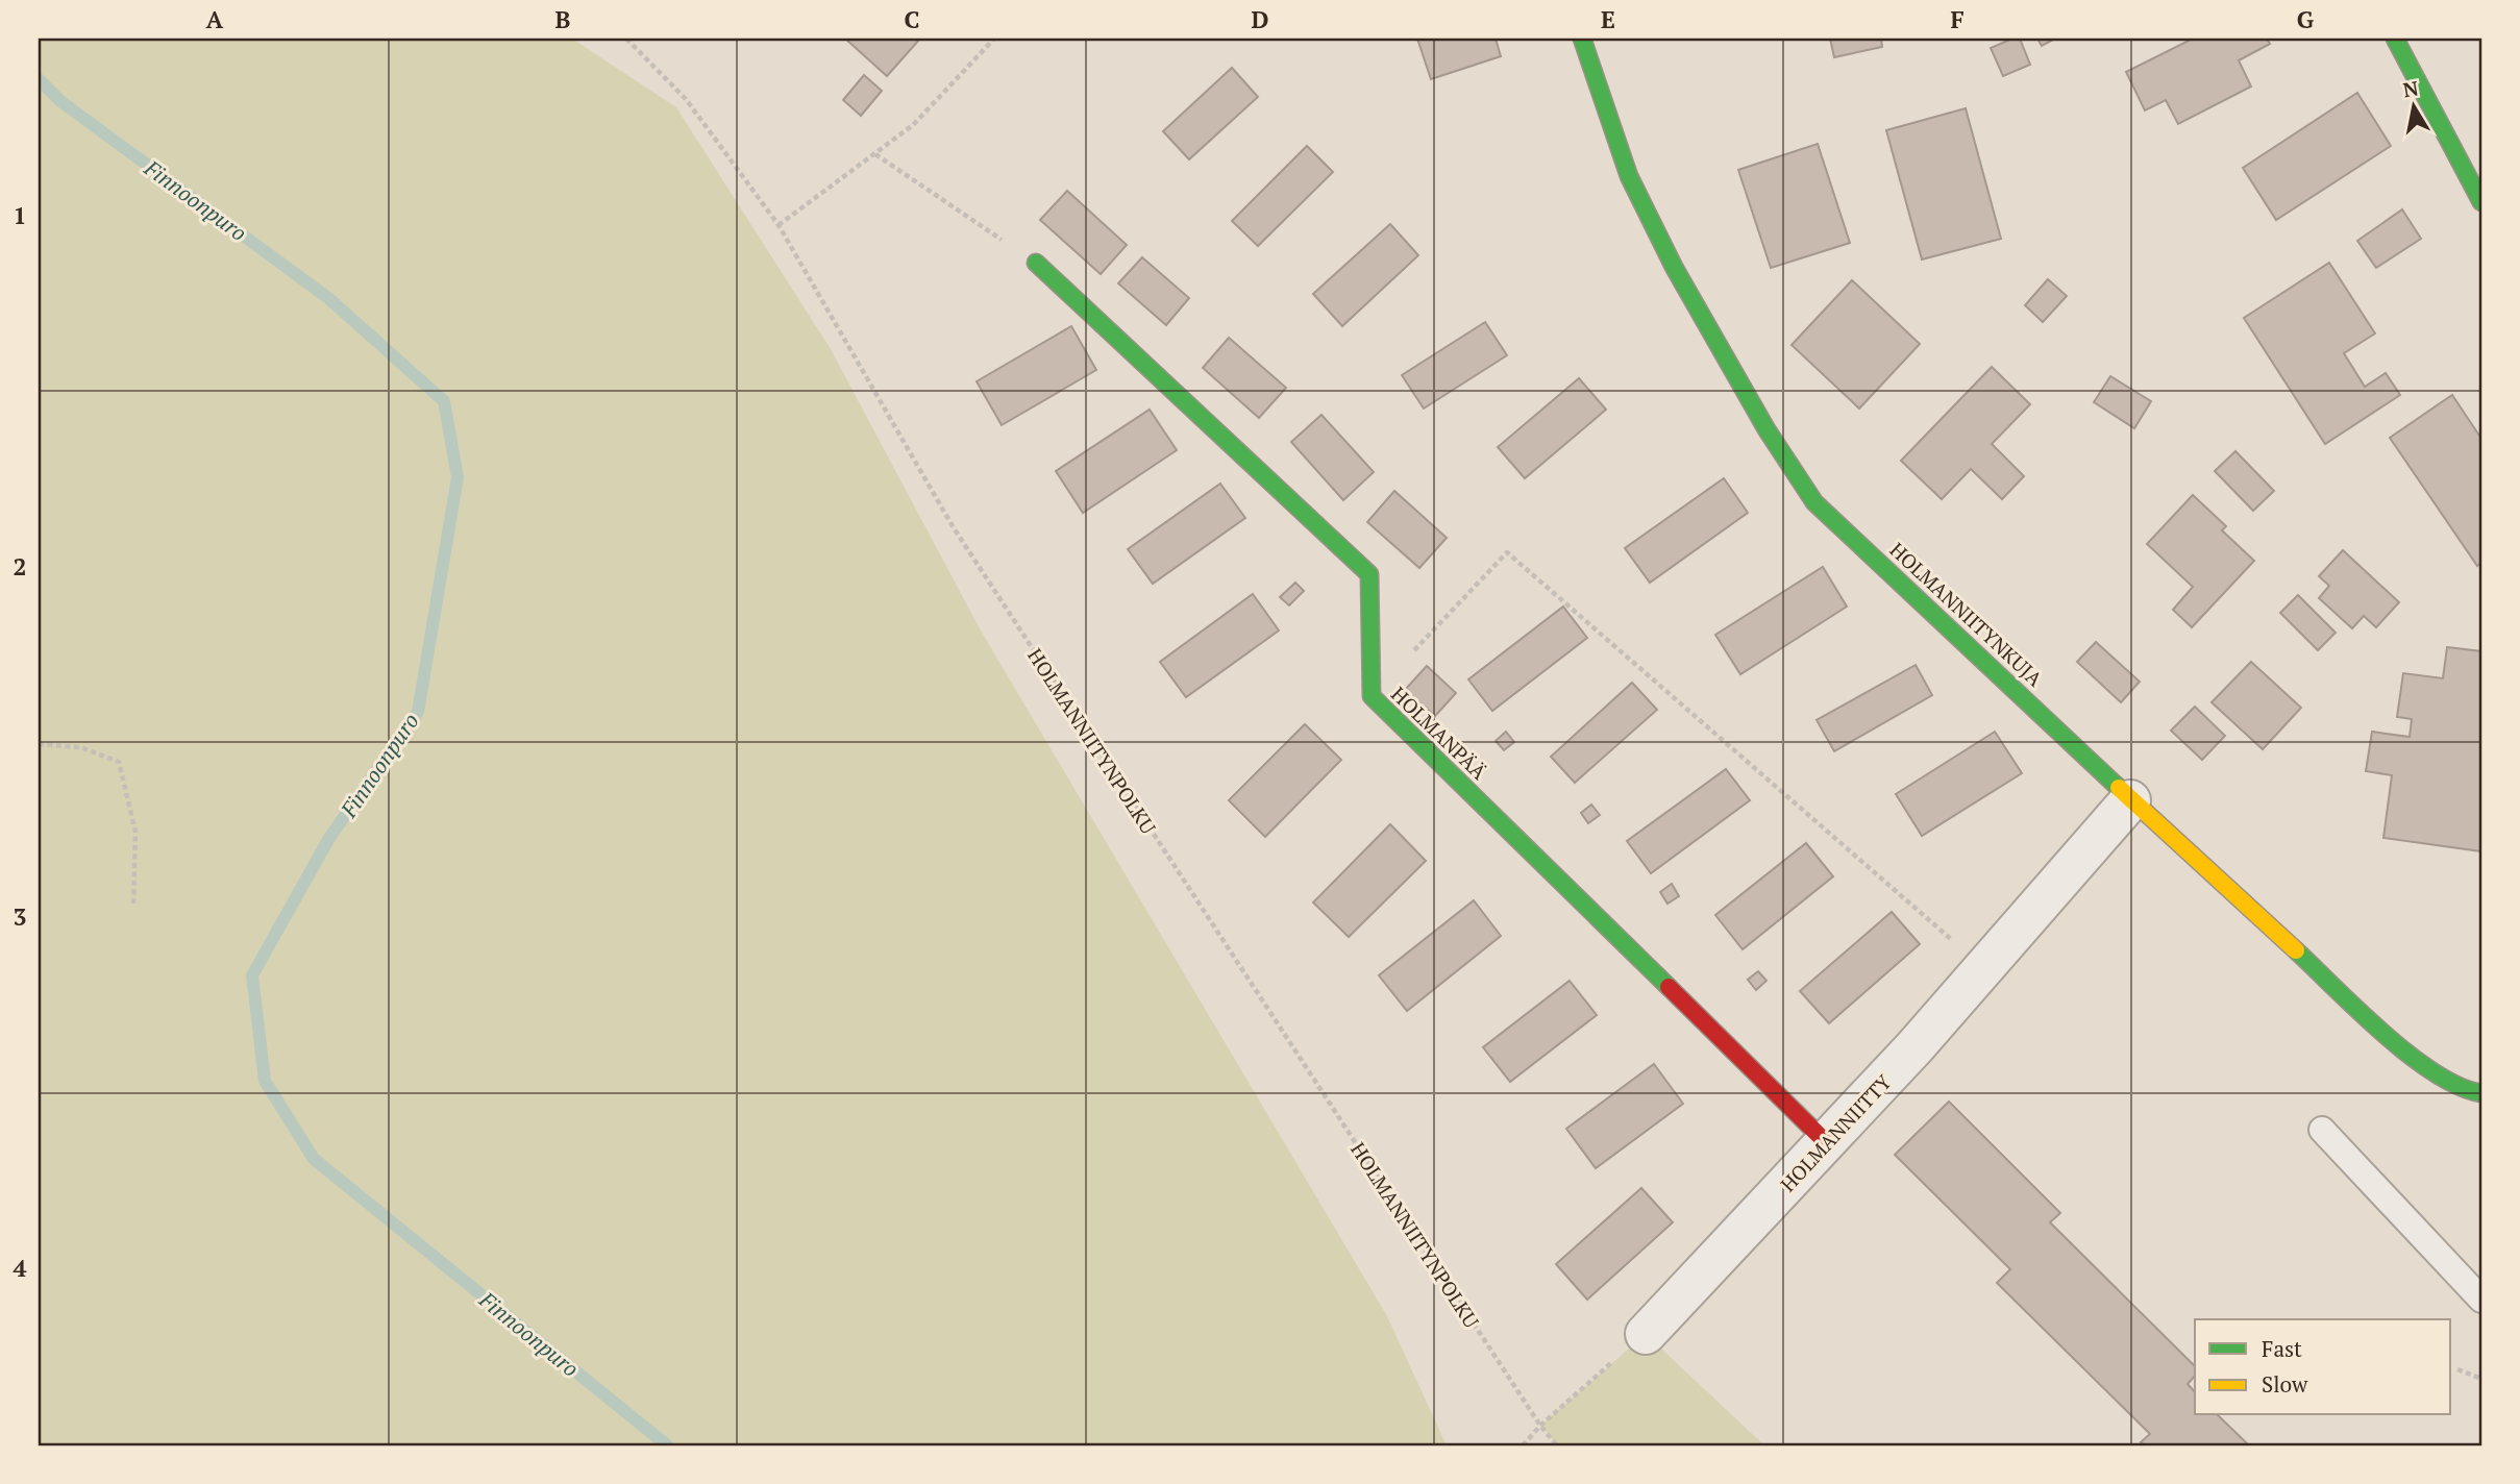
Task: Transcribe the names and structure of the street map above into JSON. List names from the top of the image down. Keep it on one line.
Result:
{"streets":{"street":["HOLMANNIITYNKUJA","HOLMANPÄÄ","HOLMANNIITTY"],"path":["HOLMANNIITYNPOLKU"]},"crossings":[["HOLMANNIITYNKUJA","HOLMANNIITTY"],["HOLMANPÄÄ","HOLMANNIITTY"]],"water":["Finnoonpuro"],"legend":["Fast","Slow"],"north":"top","grid":{"columns":["A","B","C","D","E","F","G"],"rows":["1","2","3","4"]}}
